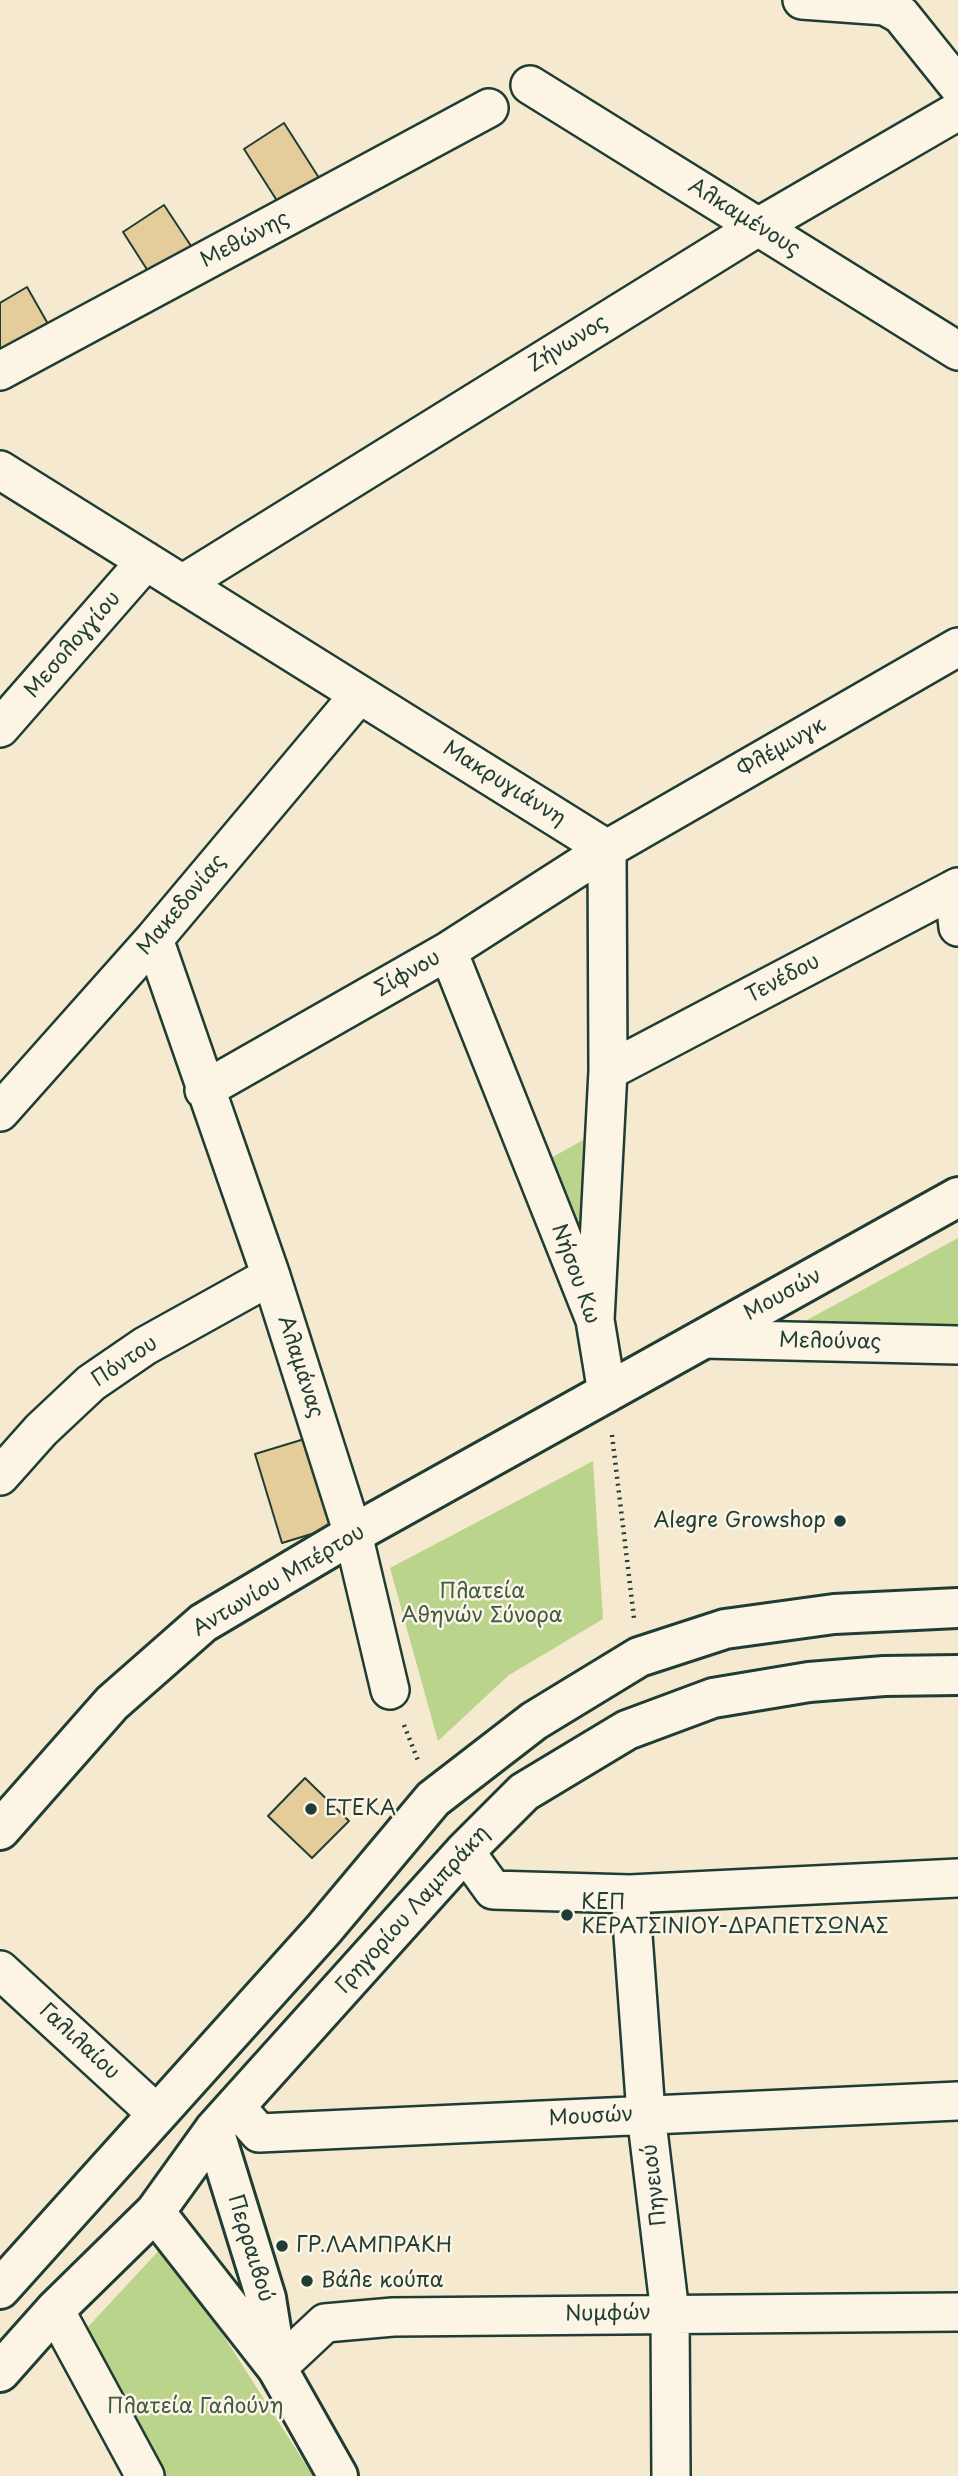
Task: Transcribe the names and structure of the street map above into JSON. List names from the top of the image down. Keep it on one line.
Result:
{"streets":{"main road":["Μουσών","Αντωνίου Μπέρτου","Γρηγορίου Λαμπράκη","Περραιβού"],"street":["Αλκαμένους","Μεθώνης","Ζήνωνος","Μεσολογγίου","Φλέμινγκ","Μακρυγιάννη","Μακεδονίας","Σίφνου","Τενέδου","Νήσου Κω","Μελούνας","Πόντου","Αλαμάνας","Γαλιλαίου","Πηνειού","Νυμφών"]},"crossings":[["Αλκαμένους","Ζήνωνος"],["Ζήνωνος","Μακρυγιάννη"],["Μεσολογγίου","Μακρυγιάννη"],["Φλέμινγκ","Μακρυγιάννη"],["Φλέμινγκ","Σίφνου"],["Μακρυγιάννη","Μακεδονίας"],["Μακρυγιάννη","Σίφνου"],["Μακεδονίας","Αλαμάνας"],["Σίφνου","Νήσου Κω"],["Σίφνου","Αλαμάνας"],["Νήσου Κω","Μουσών"],["Νήσου Κω","Αντωνίου Μπέρτου"],["Μουσών","Μελούνας"],["Μουσών","Αντωνίου Μπέρτου"],["Μουσών","Γρηγορίου Λαμπράκη"],["Μουσών","Πηνειού"],["Μουσών","Περραιβού"],["Πόντου","Αλαμάνας"],["Αλαμάνας","Αντωνίου Μπέρτου"],["Γρηγορίου Λαμπράκη","Περραιβού"],["Πηνειού","Νυμφών"],["Περραιβού","Νυμφών"]],"parks":["Πλατεία Αθηνών Σύνορα","Πλατεία Γαλούνη"],"places":["Alegre Growshop","ΕΤΕΚΑ","ΚΕΠ ΚΕΡΑΤΣΙΝΙΟΥ-ΔΡΑΠΕΤΣΩΝΑΣ","ΓΡ.ΛΑΜΠΡΑΚΗ","Βάλε κούπα"]}
